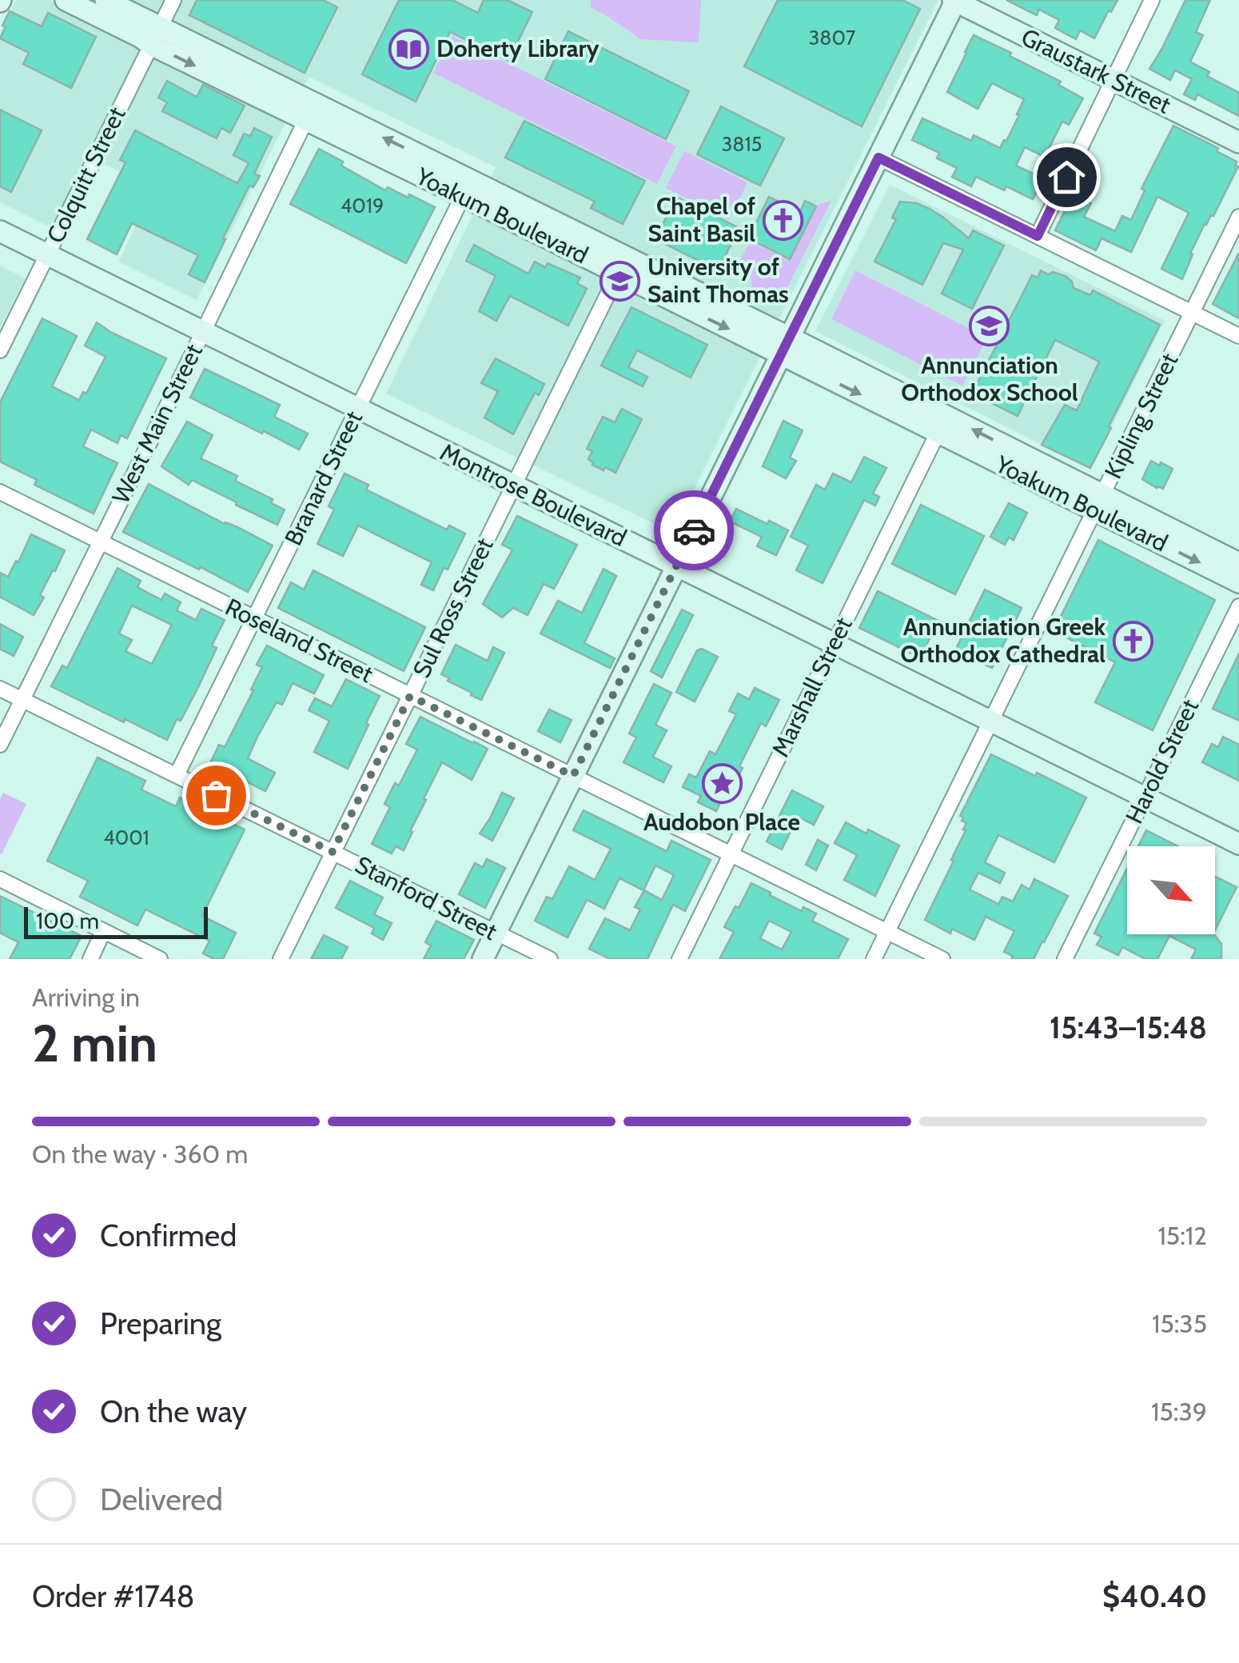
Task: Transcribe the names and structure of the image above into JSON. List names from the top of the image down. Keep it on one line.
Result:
{"streets":{"street":["Graustark Street","Colquitt Street","Yoakum Boulevard","Kipling Street","West Main Street","Branard Street","Montrose Boulevard","Sul Ross Street","Roseland Street","Marshall Street","Harold Street","Stanford Street"]},"crossings":[["Colquitt Street","Yoakum Boulevard"],["Colquitt Street","Montrose Boulevard"],["Yoakum Boulevard","Kipling Street"],["Yoakum Boulevard","West Main Street"],["Yoakum Boulevard","Branard Street"],["Yoakum Boulevard","Sul Ross Street"],["Yoakum Boulevard","Marshall Street"],["Kipling Street","Montrose Boulevard"],["Kipling Street","Roseland Street"],["West Main Street","Montrose Boulevard"],["West Main Street","Roseland Street"],["West Main Street","Stanford Street"],["Branard Street","Montrose Boulevard"],["Branard Street","Roseland Street"],["Branard Street","Stanford Street"],["Montrose Boulevard","Sul Ross Street"],["Montrose Boulevard","Marshall Street"],["Montrose Boulevard","Harold Street"],["Sul Ross Street","Roseland Street"],["Sul Ross Street","Stanford Street"],["Roseland Street","Marshall Street"]],"places":{"library":["Doherty Library"],"church":["Chapel of Saint Basil","Annunciation Greek Orthodox Cathedral"],"school or university":["University of Saint Thomas","Annunciation Orthodox School"],"place":["Audobon Place"]},"house_numbers":["3807","3815","4019","4001"],"scale_bar":"100 m","north":"bottom right","page":{"scale":"100 m","heading":["2 min","Arriving in","15:43–15:48"],"panel":["Order #1748","$40.40"],"bar":"On the way · 360 m","list":[["Confirmed","15:12"],["Preparing","15:35"],["On the way","15:39"],"Delivered"]}}
